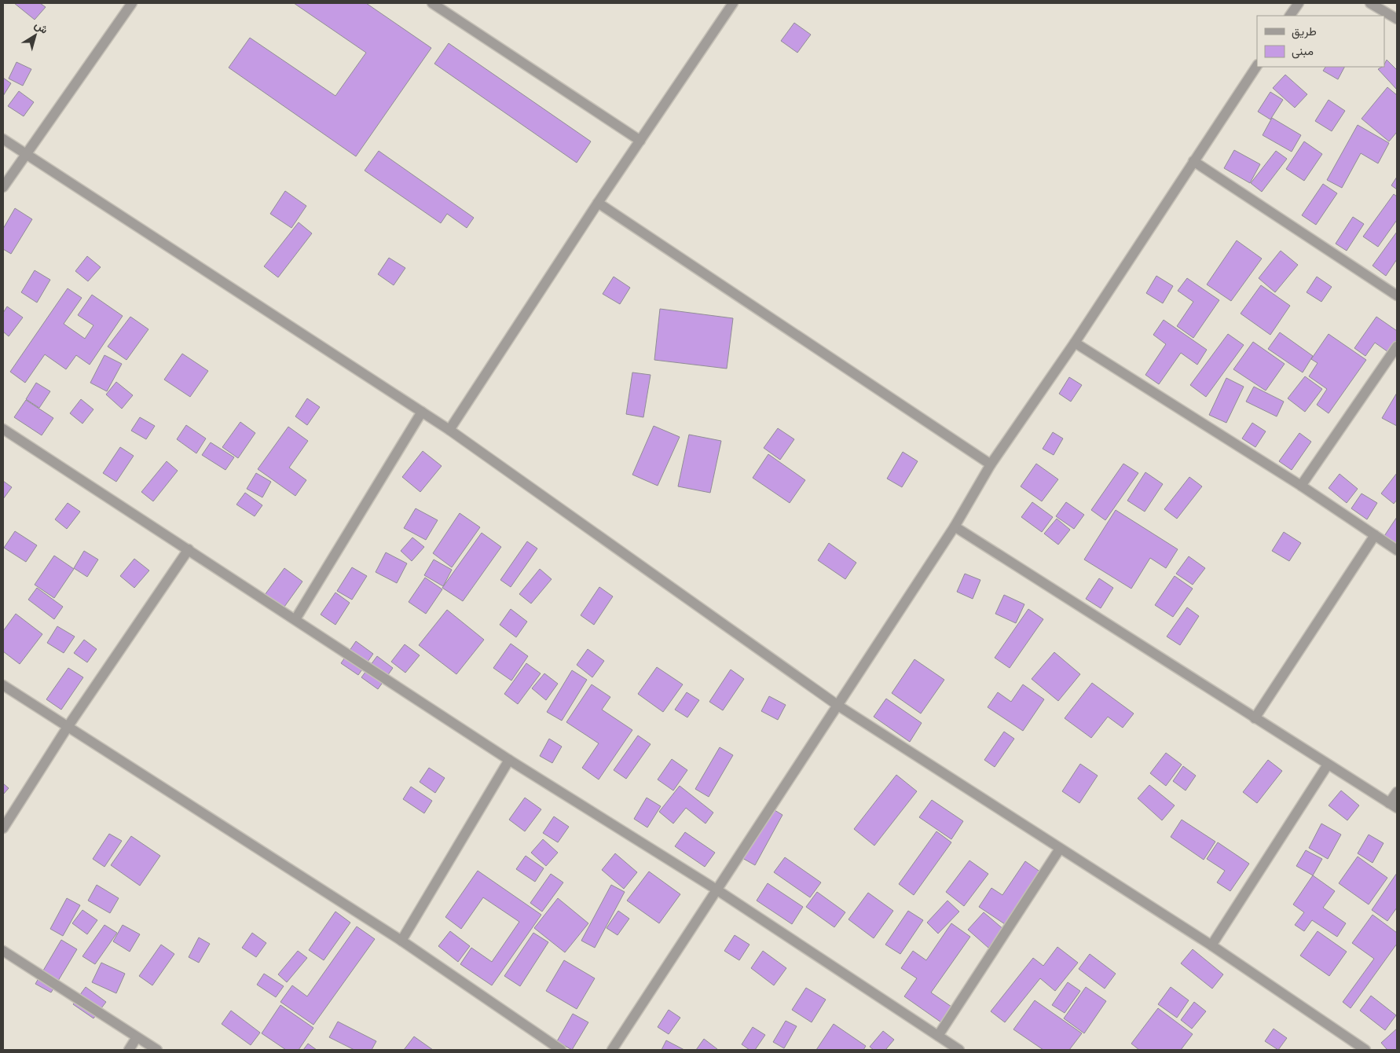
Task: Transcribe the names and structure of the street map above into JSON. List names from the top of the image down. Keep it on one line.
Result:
{"legend":["طريق","مبنى"],"north":"top right"}
